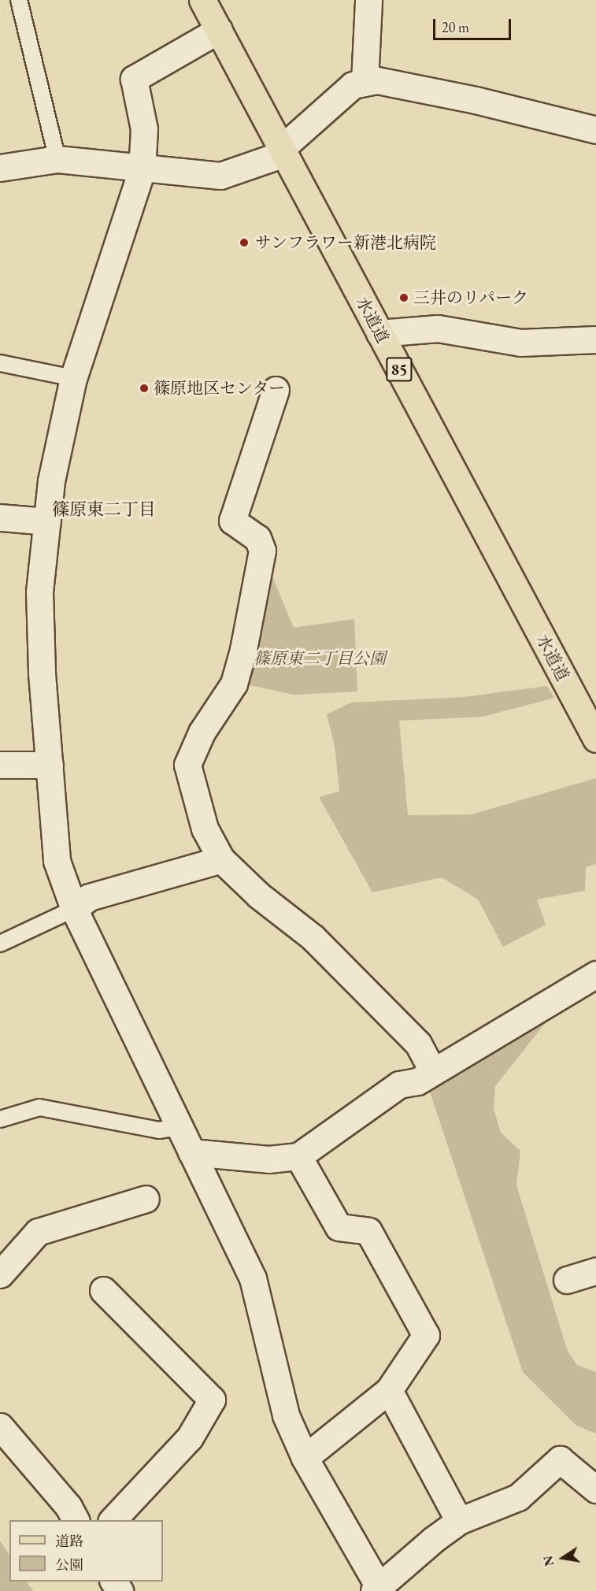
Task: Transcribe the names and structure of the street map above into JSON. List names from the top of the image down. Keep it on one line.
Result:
{"streets":{"main road":["水道道","85"]},"districts":["篠原東二丁目"],"parks":["篠原東二丁目公園"],"places":["サンフラワー新港北病院","三井のリパーク","篠原地区センター"],"legend":["道路","公園"],"scale_bar":"20 m","north":"left"}
